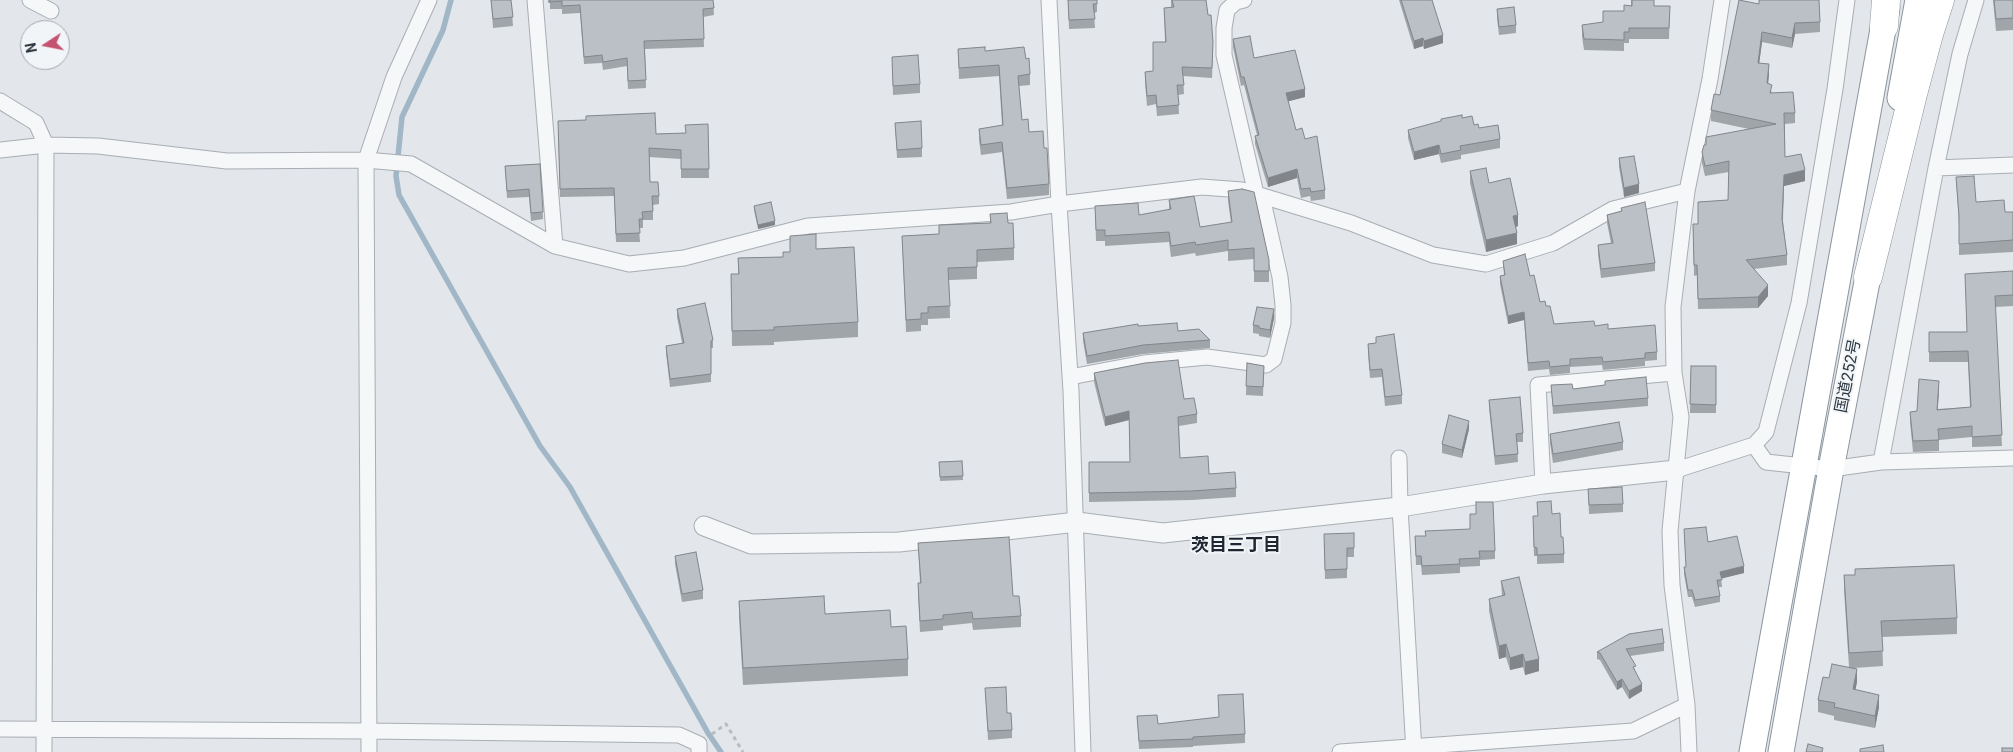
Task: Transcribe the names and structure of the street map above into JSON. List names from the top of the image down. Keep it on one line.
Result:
{"streets":{"highway":["国道252号"]},"districts":["茨目三丁目"],"north":"left"}
